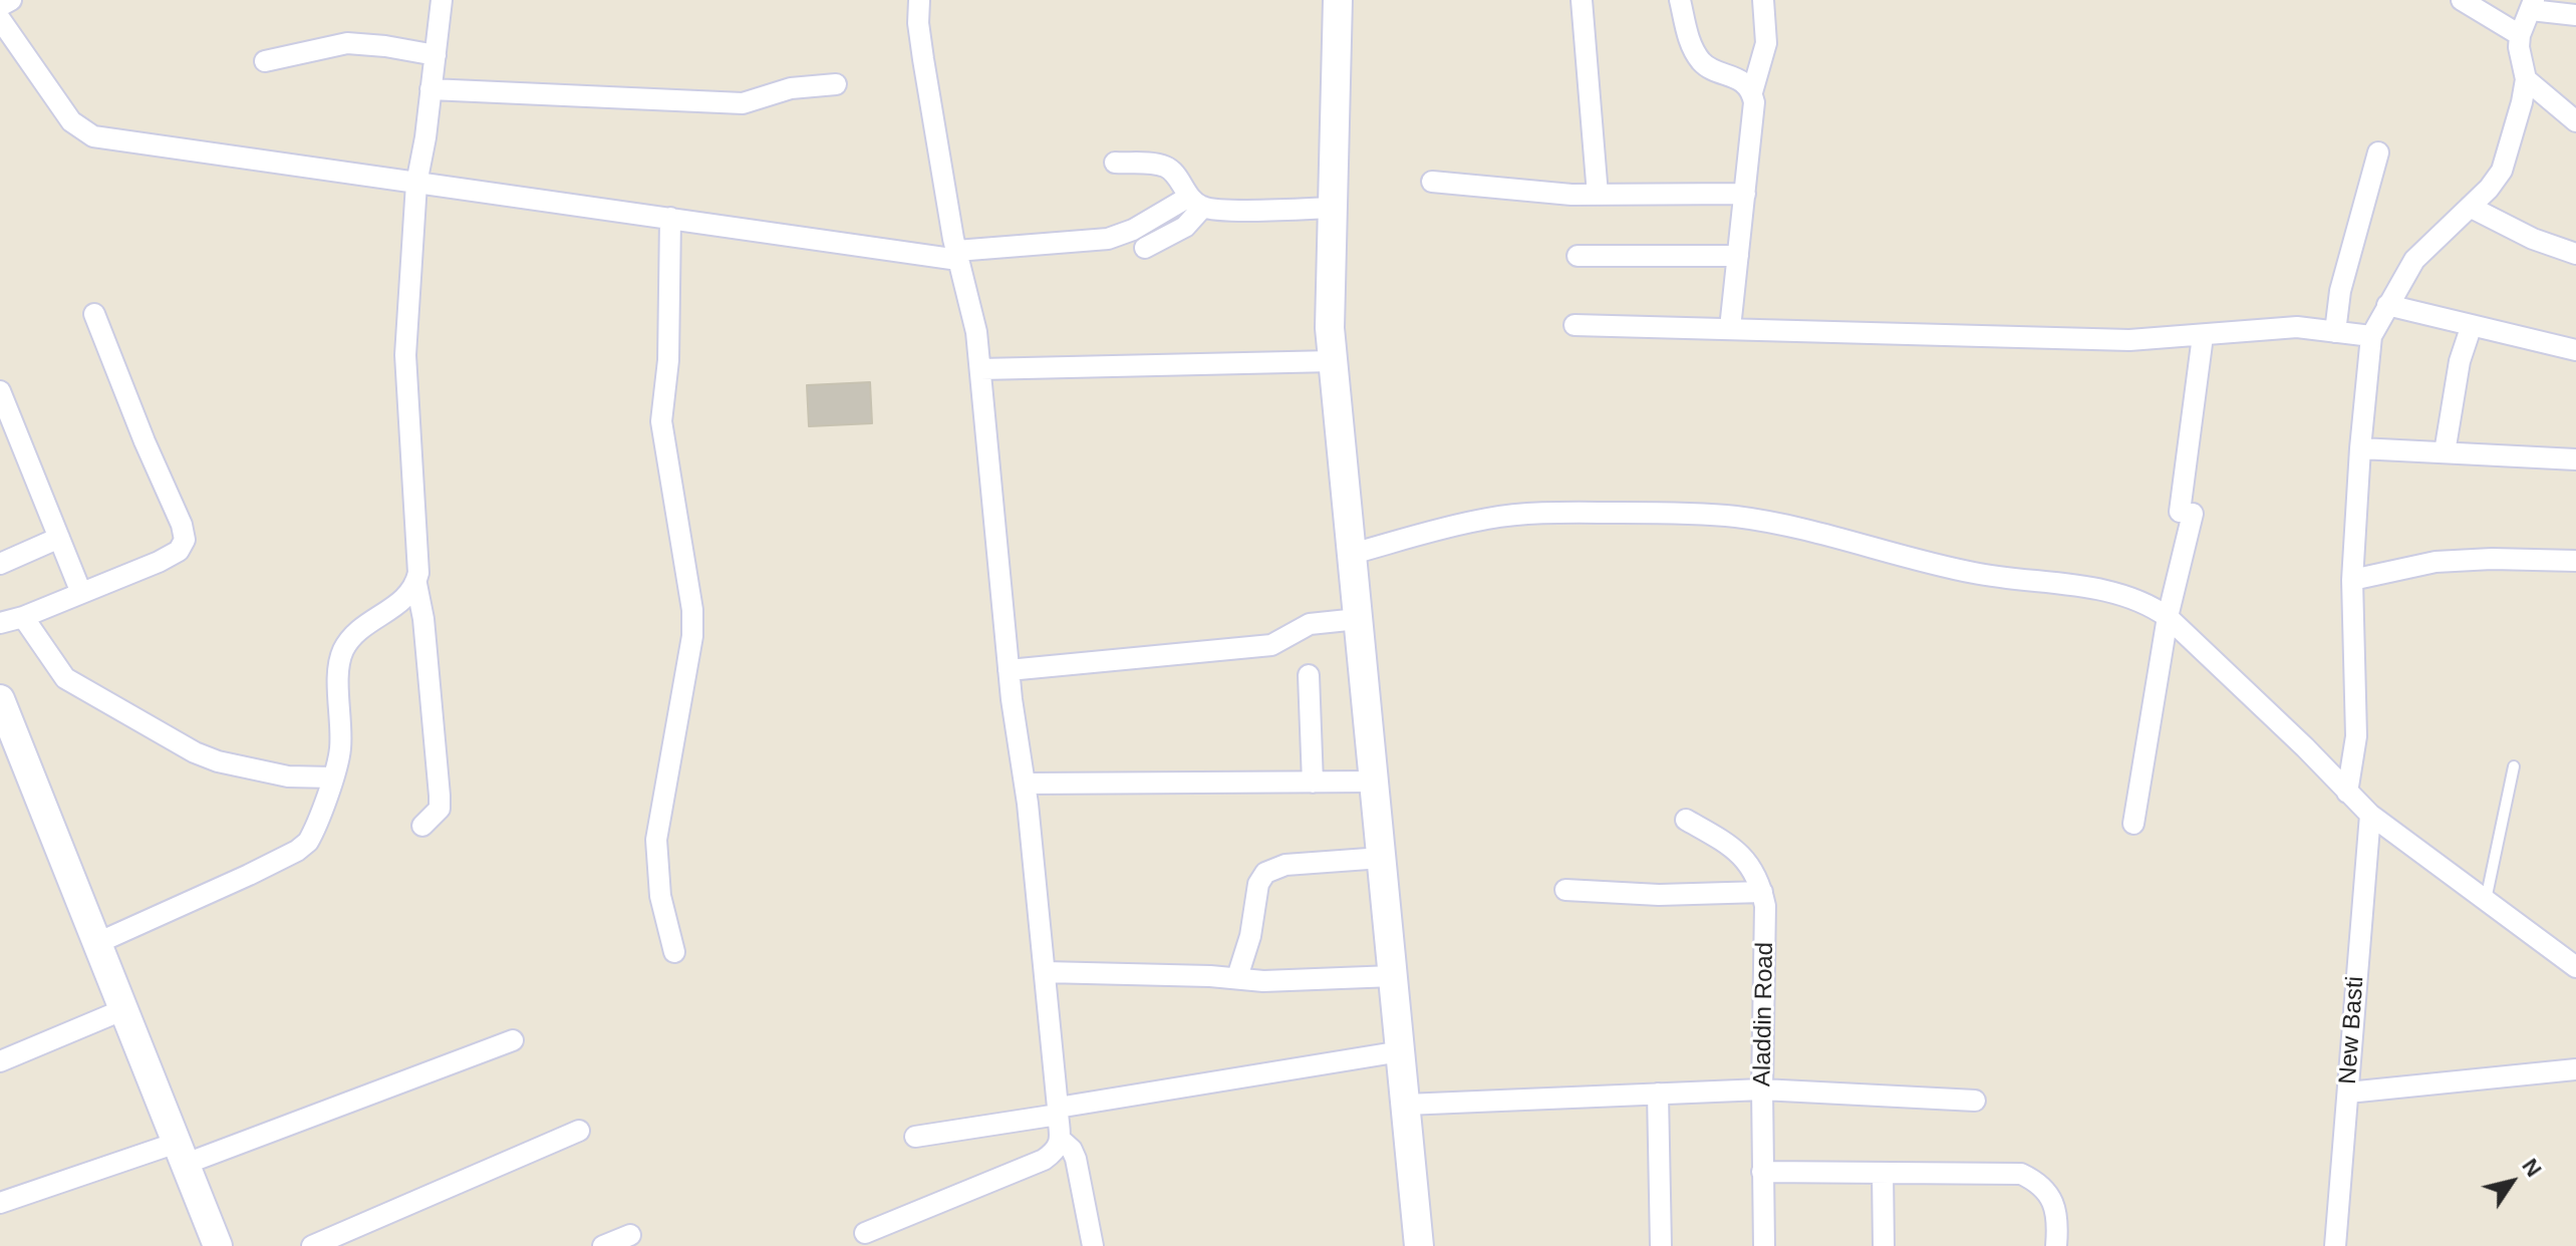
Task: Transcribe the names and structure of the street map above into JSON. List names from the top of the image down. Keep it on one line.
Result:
{"streets":{"street":["Aladdin Road","New Basti"]},"north":"top right"}
